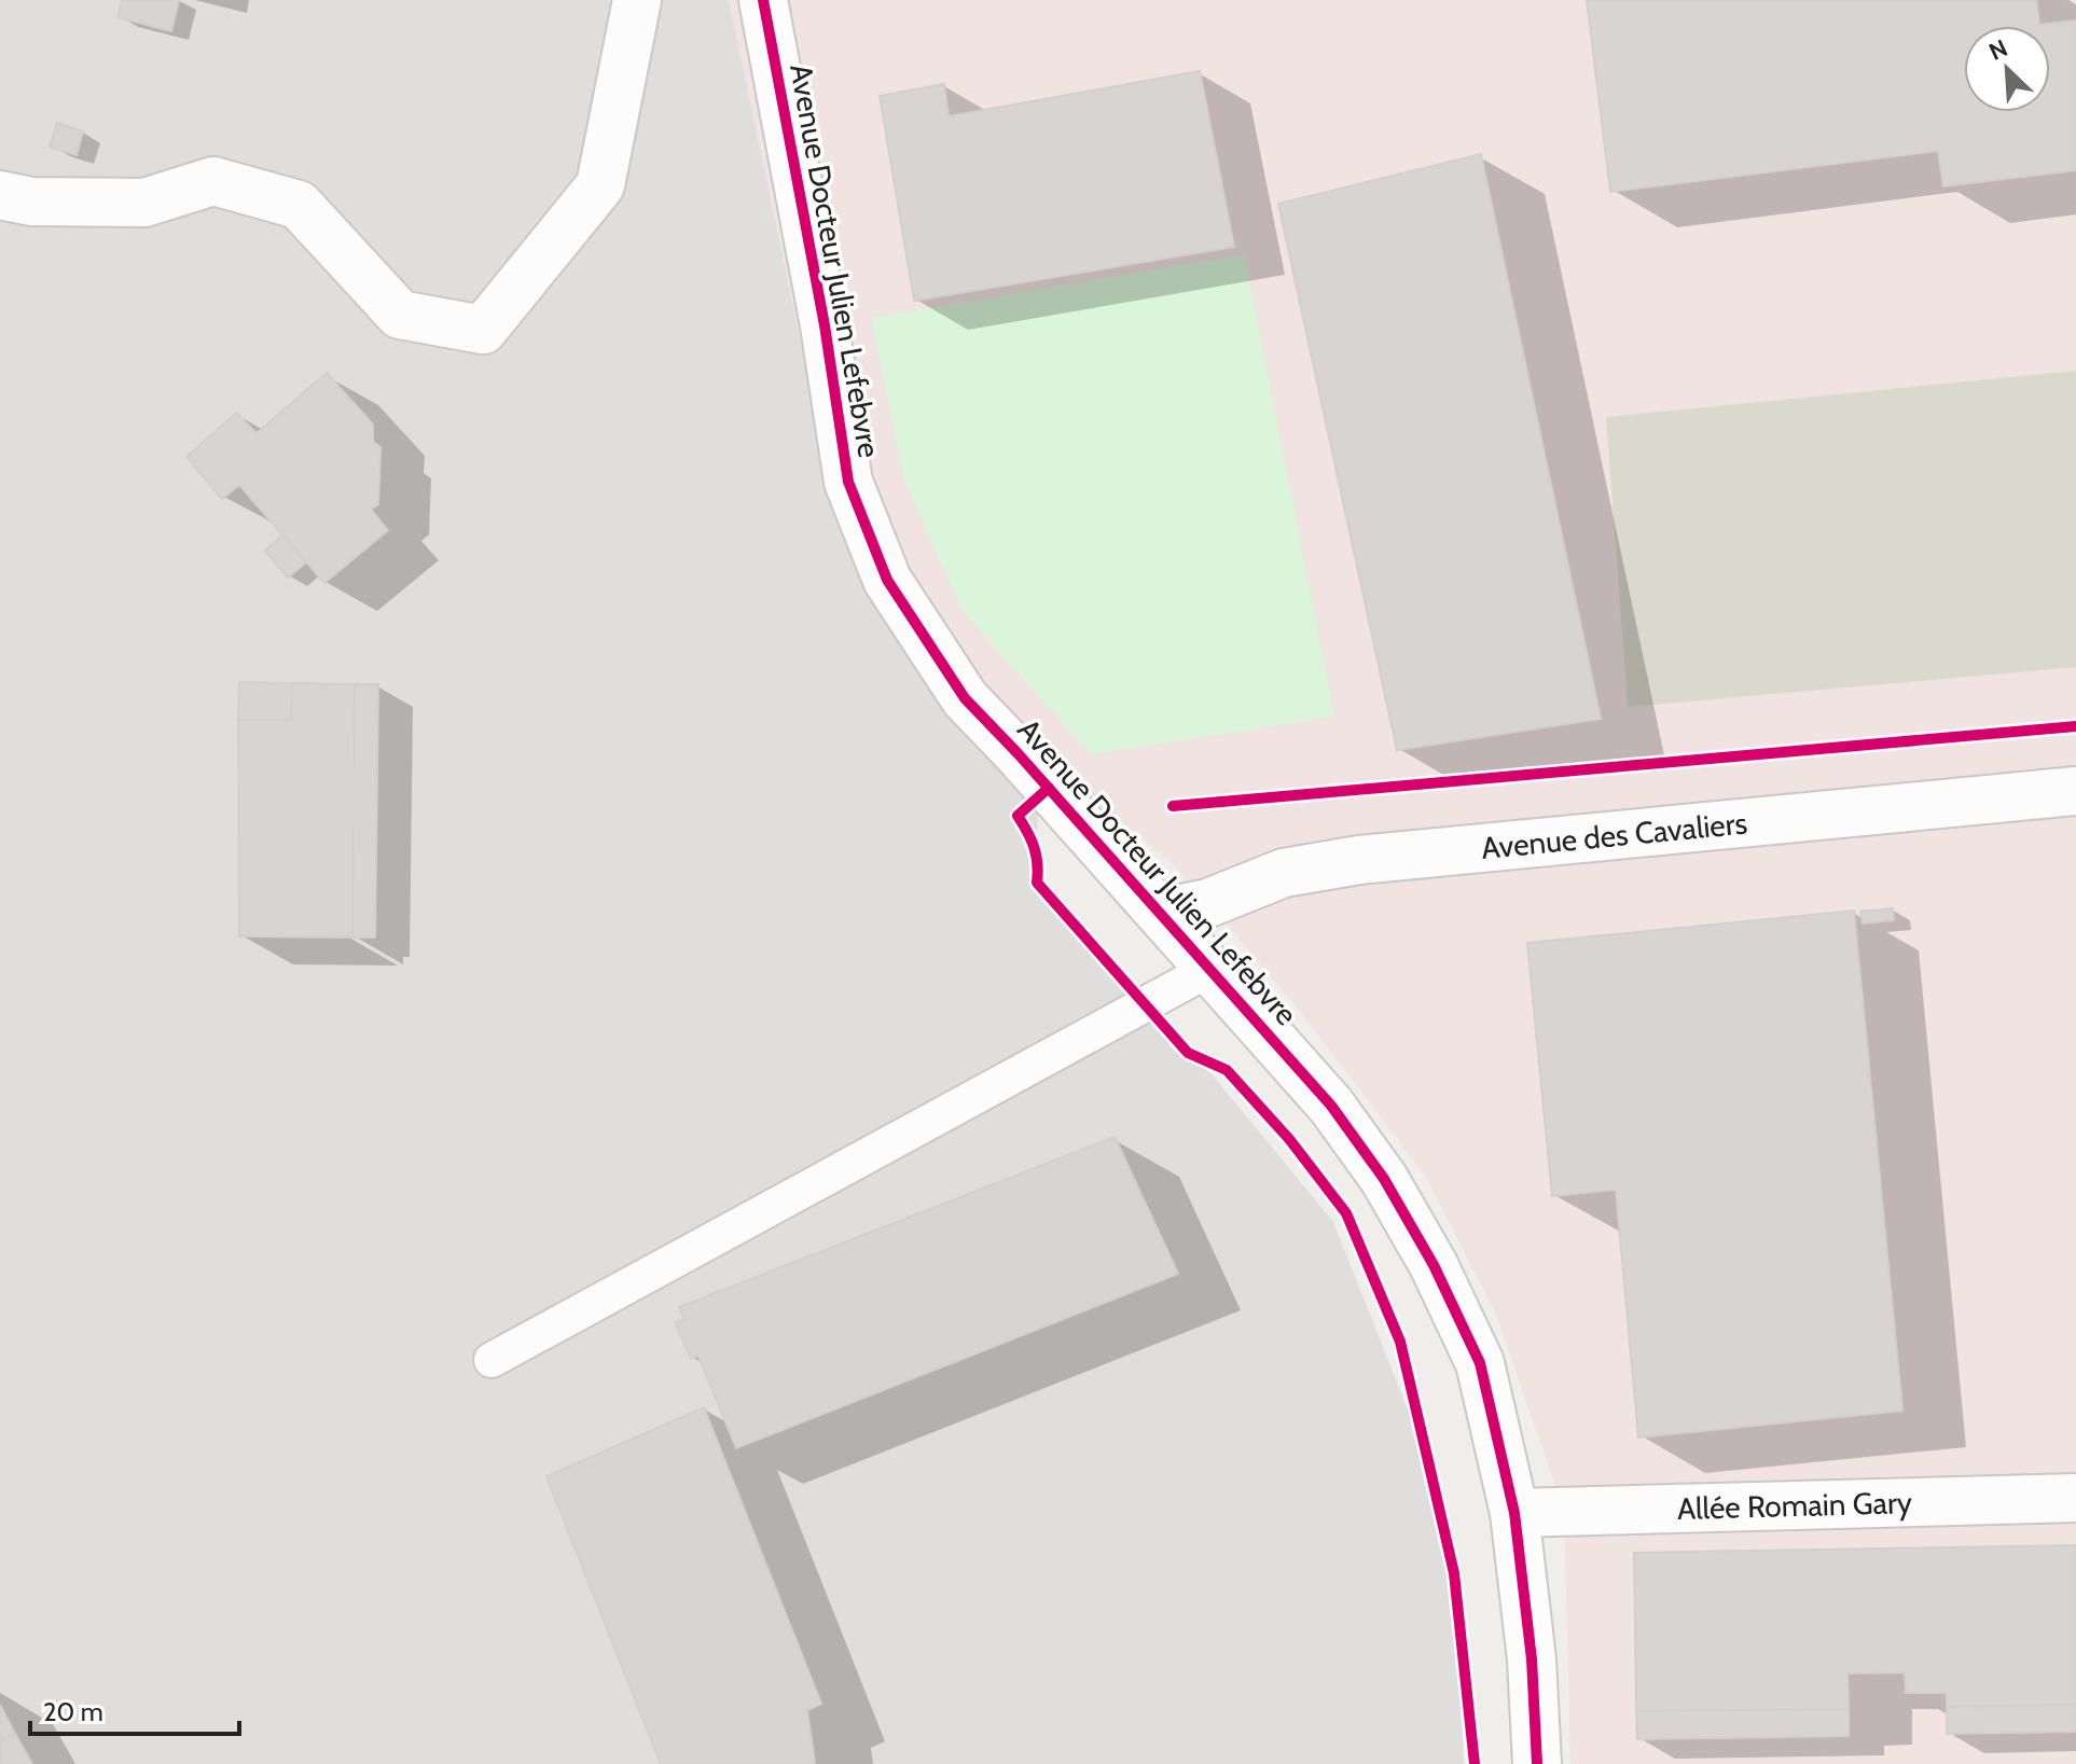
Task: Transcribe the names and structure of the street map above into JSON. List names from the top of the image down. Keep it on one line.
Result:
{"streets":{"street":["Avenue Docteur Julien Lefebvre","Avenue des Cavaliers","Allée Romain Gary"]},"crossings":[["Avenue Docteur Julien Lefebvre","Avenue des Cavaliers"],["Avenue Docteur Julien Lefebvre","Allée Romain Gary"]],"scale_bar":"20 m","north":"top left"}
